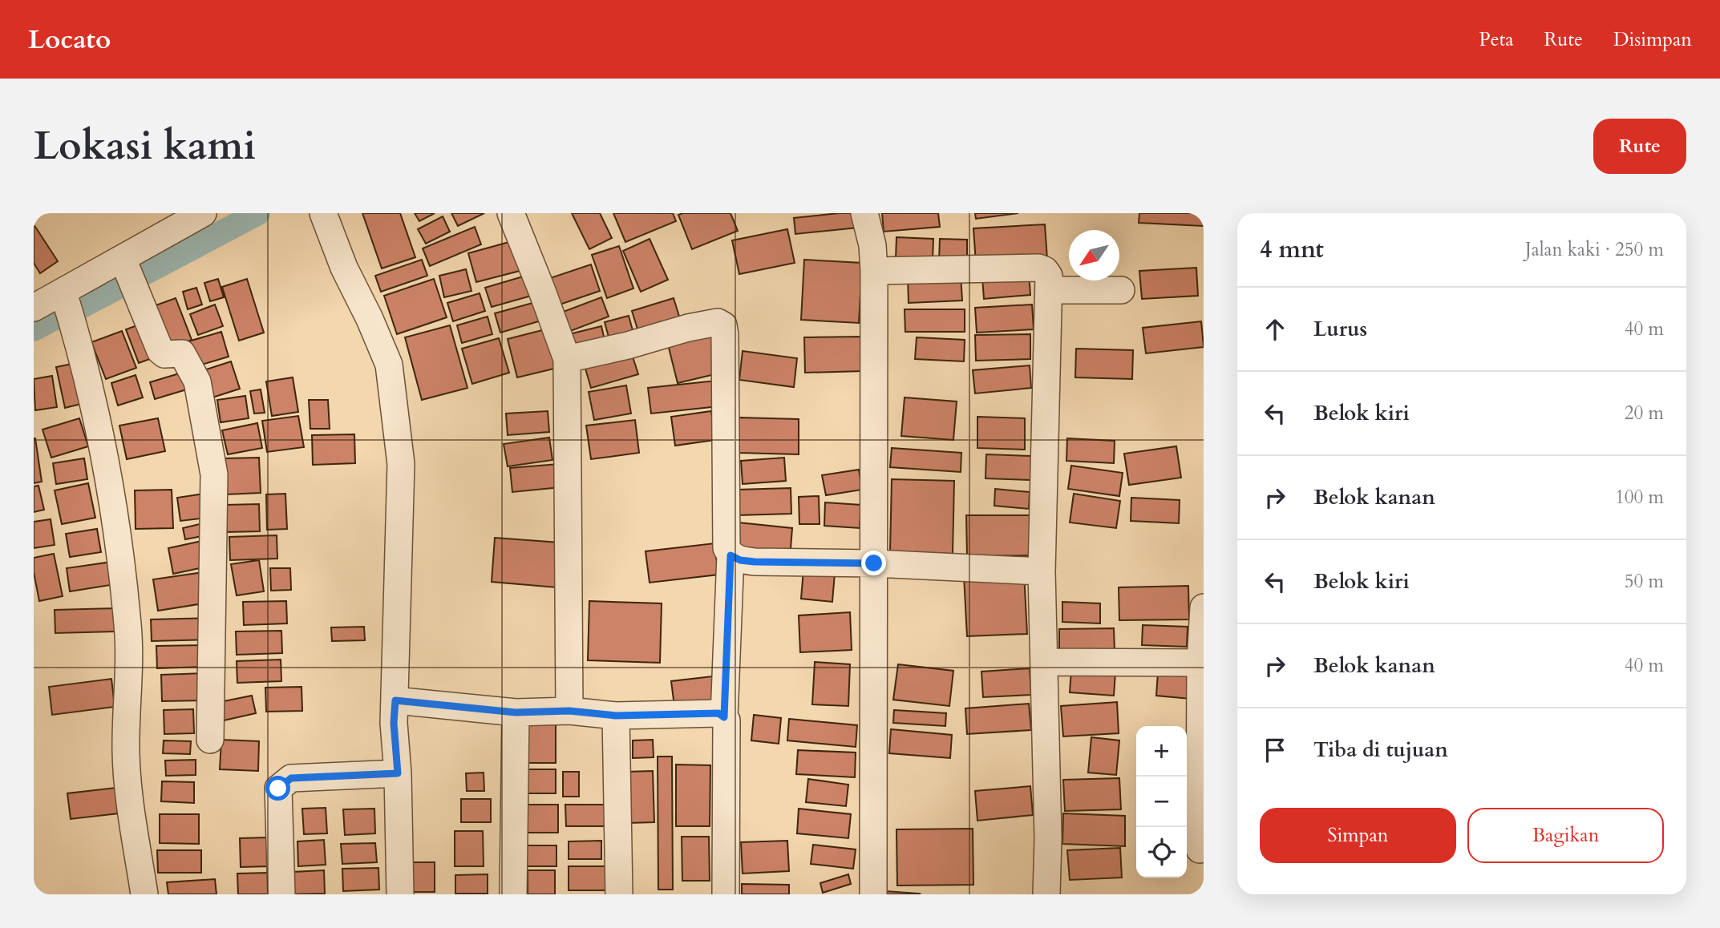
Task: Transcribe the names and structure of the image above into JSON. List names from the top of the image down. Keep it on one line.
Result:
{"north":"bottom left","page":{"header":"Locato","nav":["Peta","Rute","Disimpan"],"buttons":["Rute",["Simpan","Bagikan"]],"title":"Lokasi kami","heading":["4 mnt","Jalan kaki · 250 m"],"list":[["Lurus","40 m"],["Belok kiri","20 m"],["Belok kanan","100 m"],["Belok kiri","50 m"],["Belok kanan","40 m"],"Tiba di tujuan"],"map_buttons":["+","−"]}}
